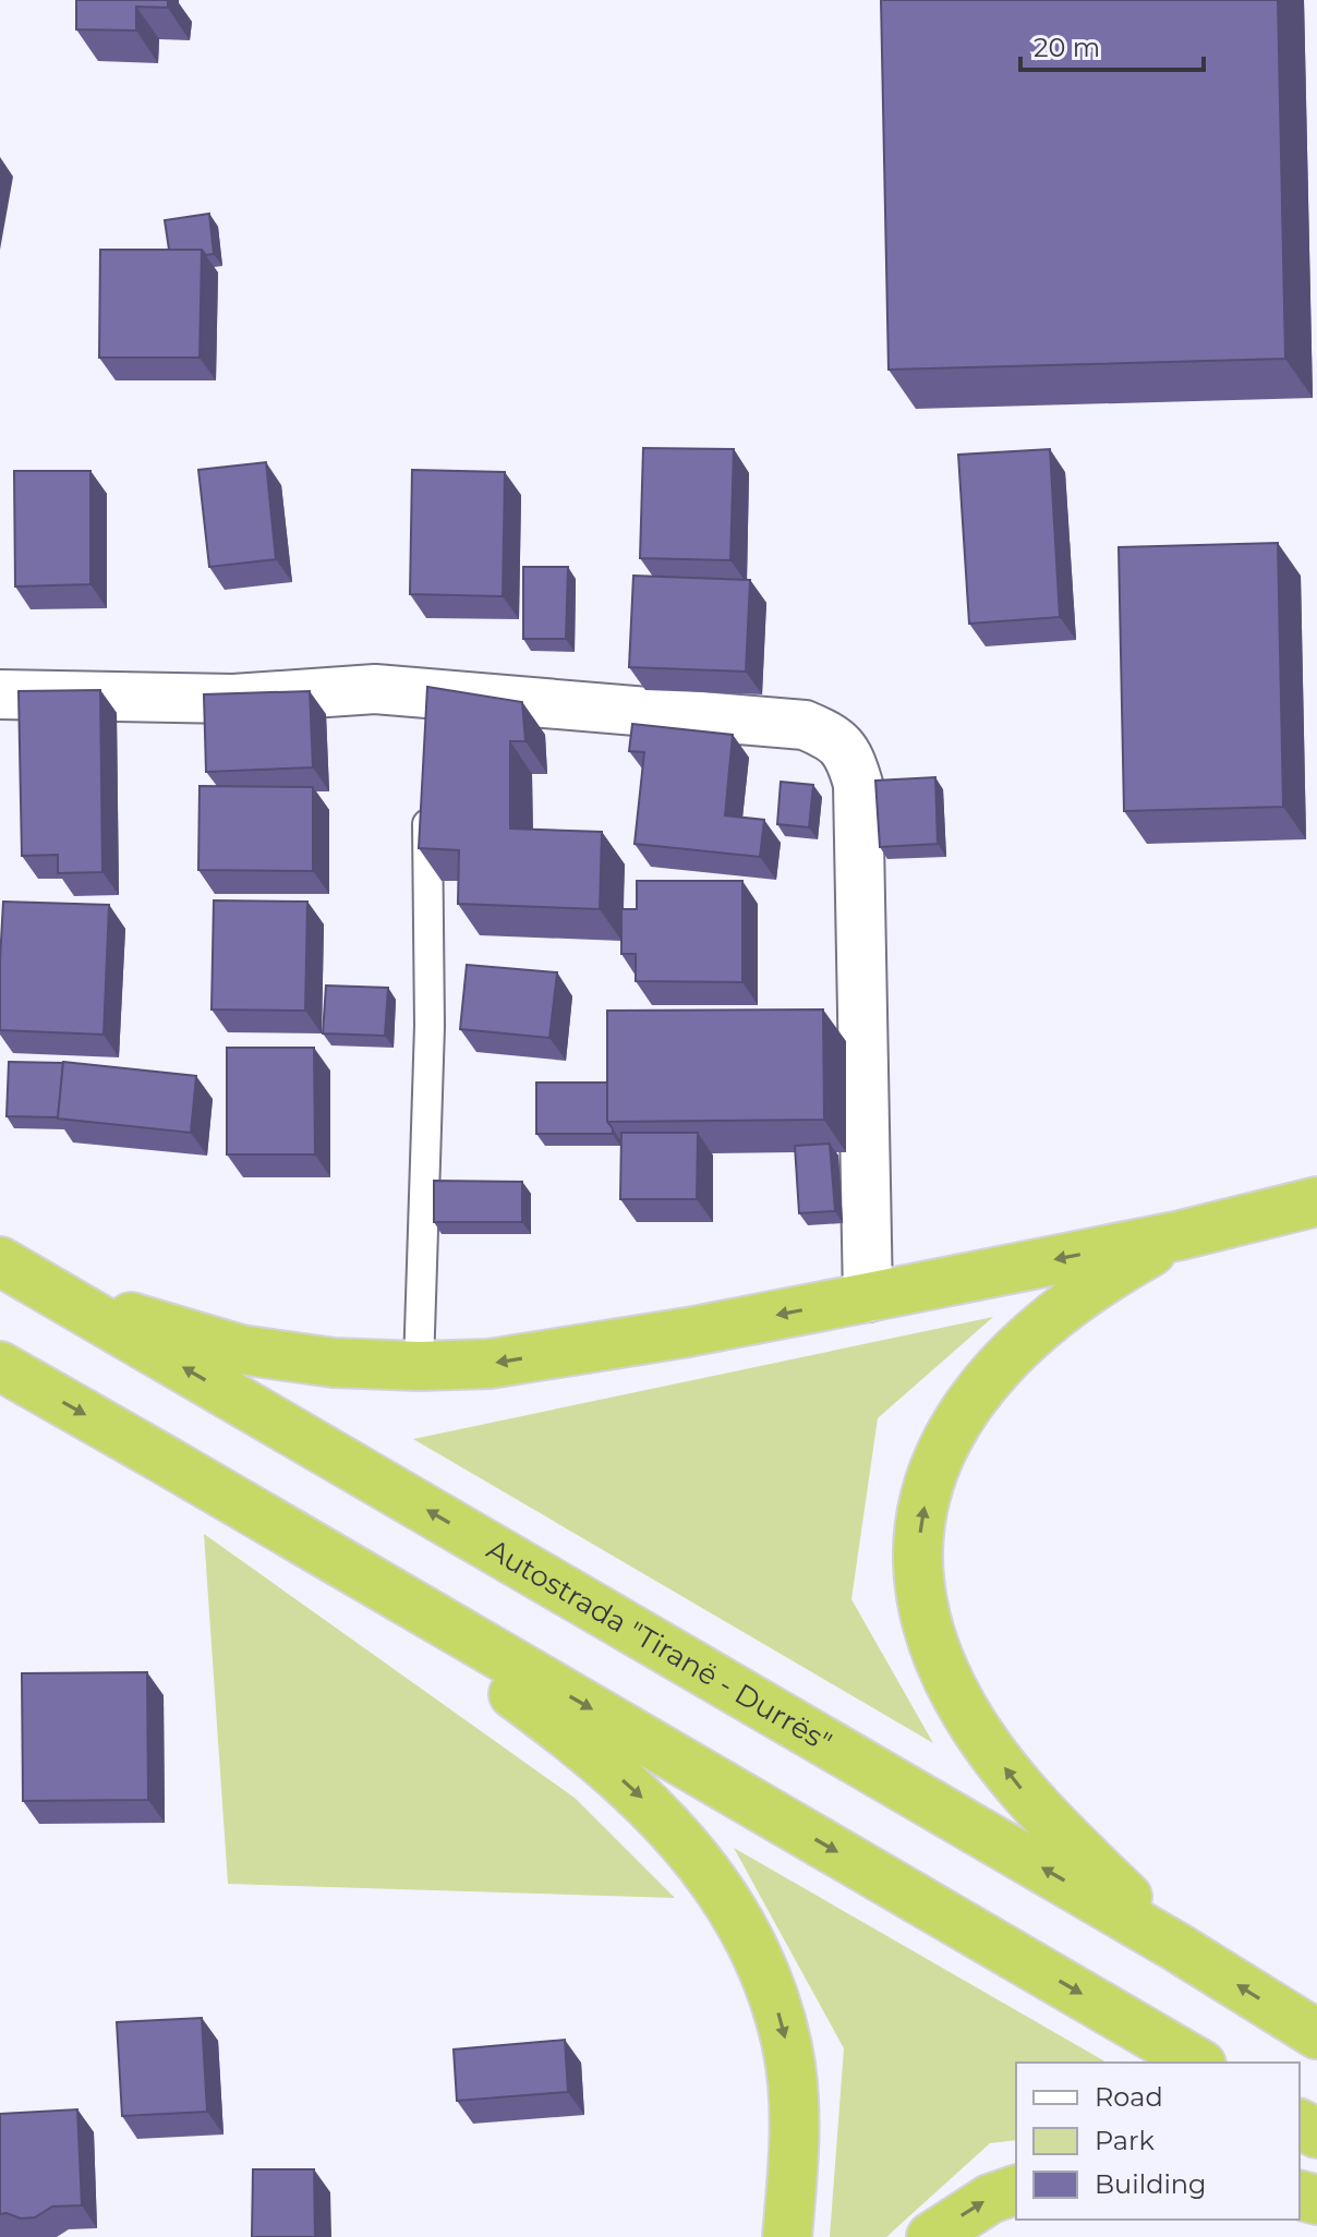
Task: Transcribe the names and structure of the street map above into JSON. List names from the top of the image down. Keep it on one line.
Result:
{"streets":{"highway":["Autostrada \"Tiranë - Durrës\""]},"legend":["Road","Park","Building"],"scale_bar":"20 m"}
